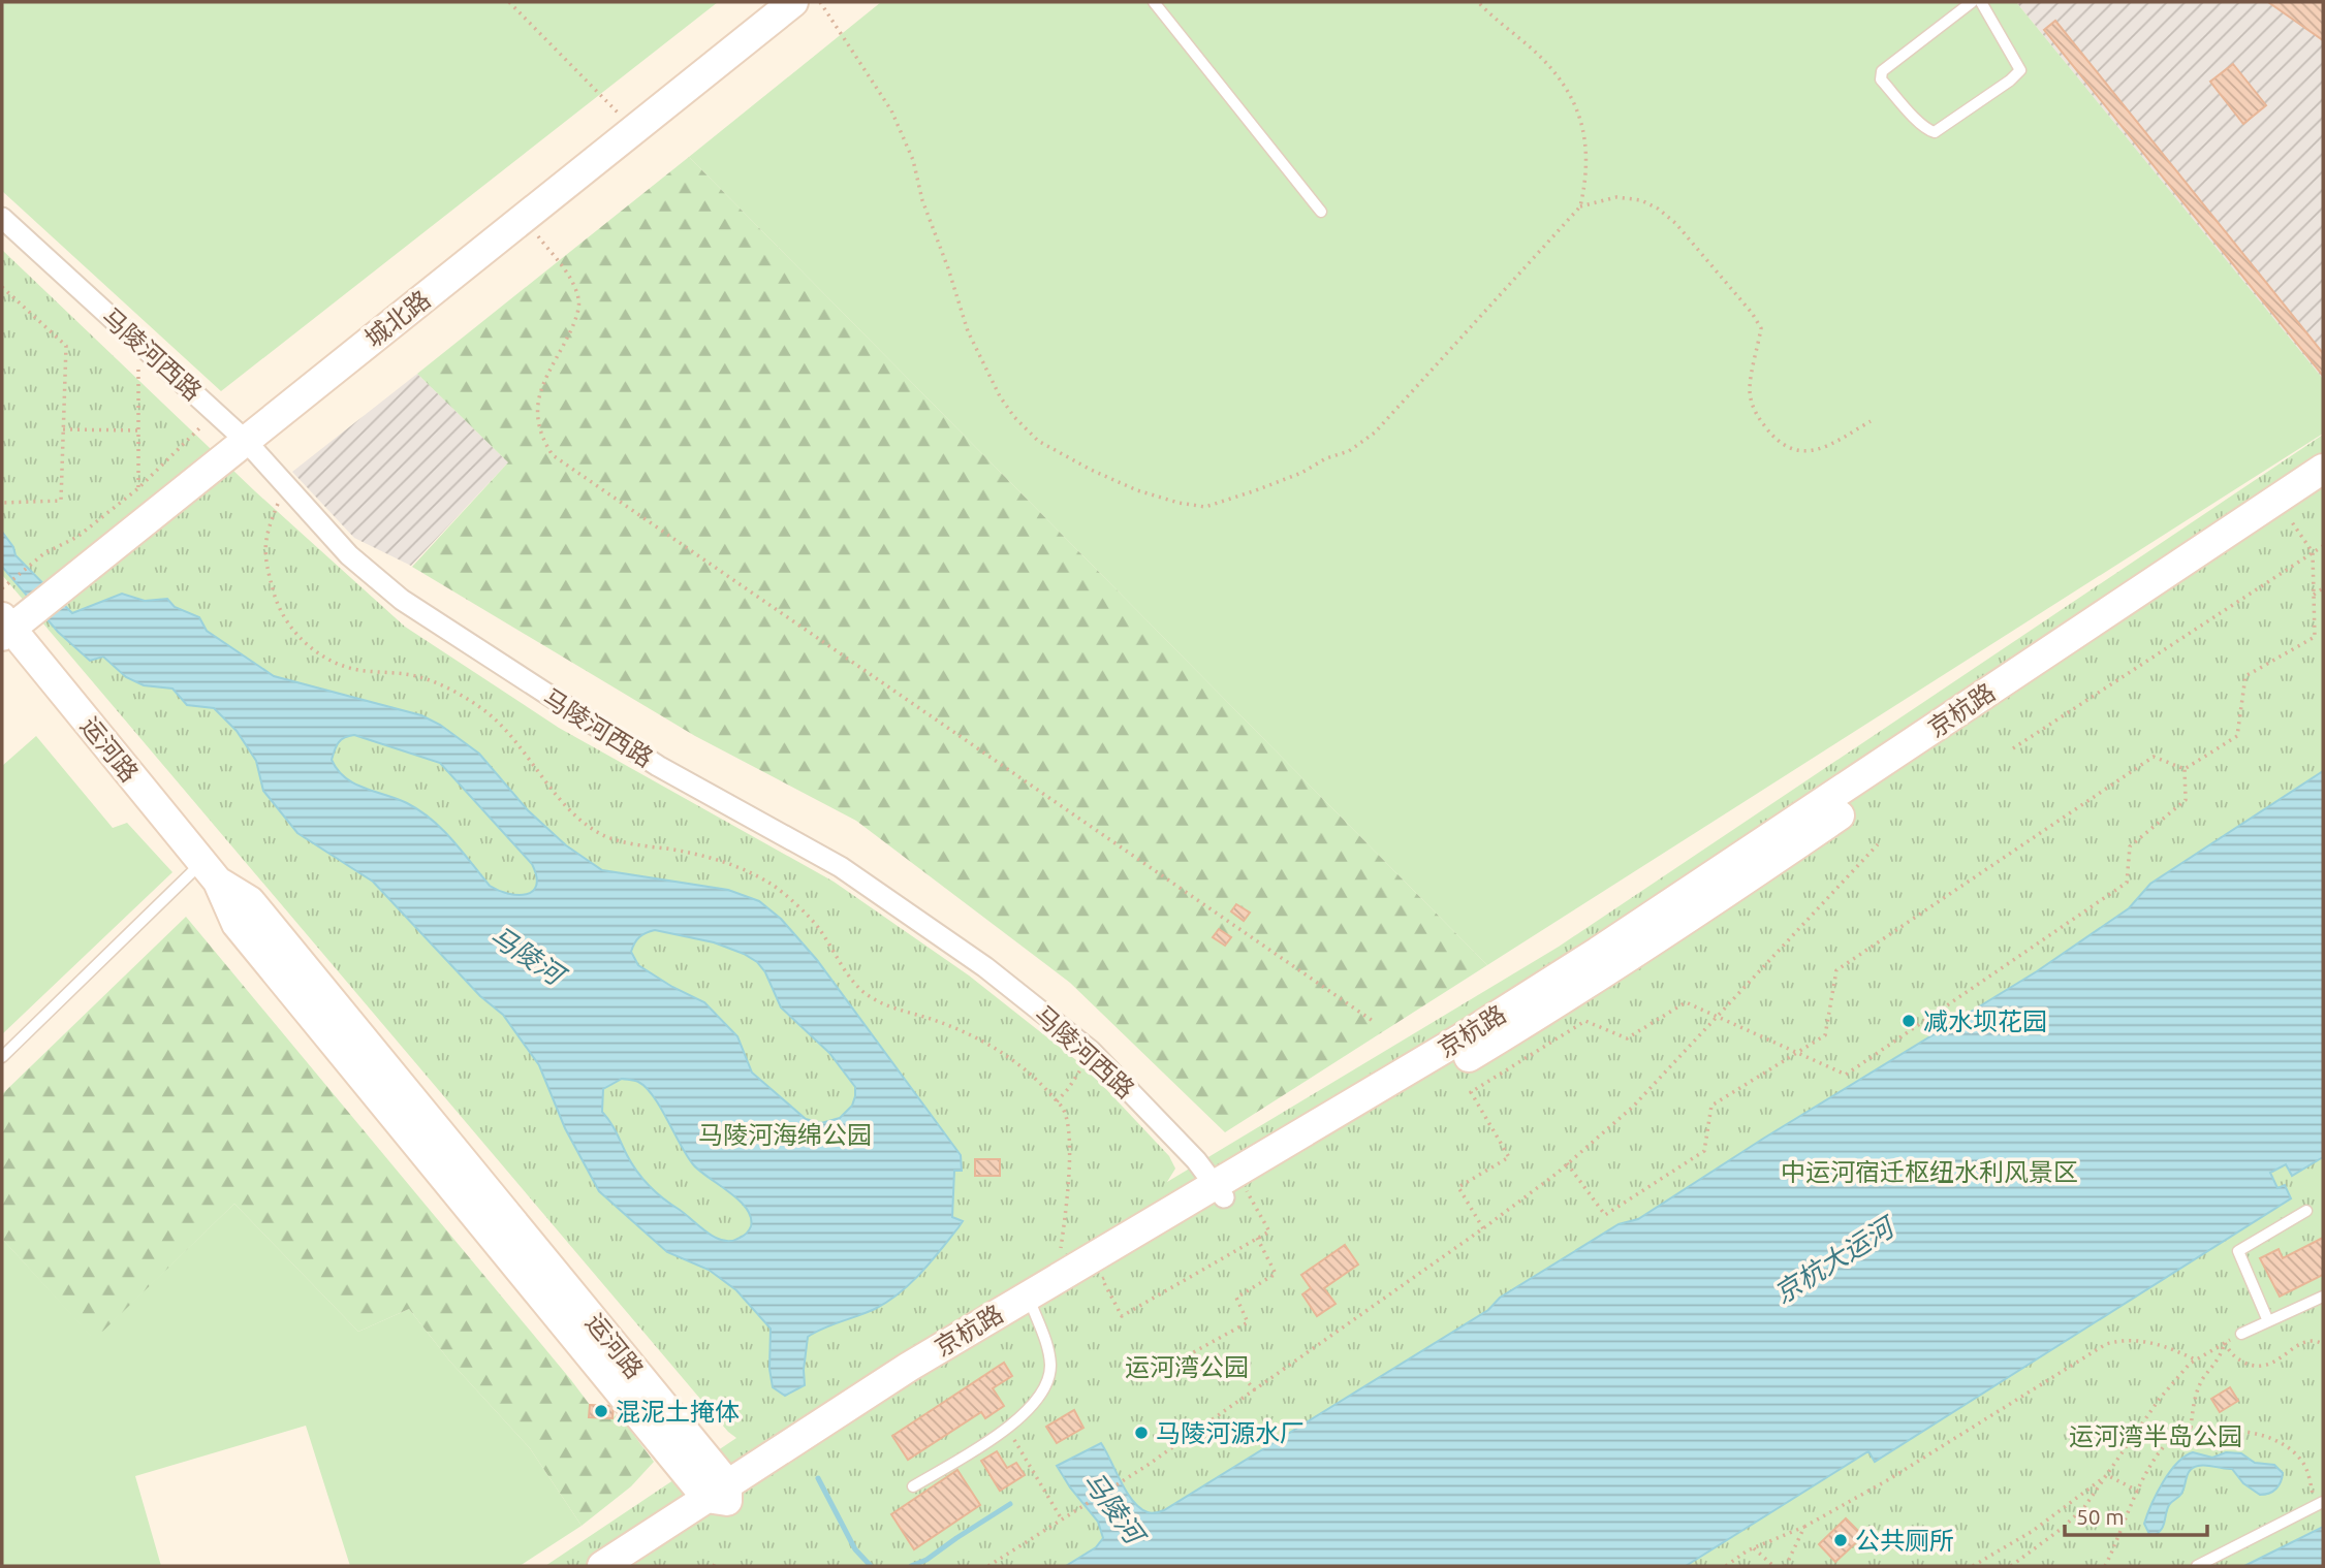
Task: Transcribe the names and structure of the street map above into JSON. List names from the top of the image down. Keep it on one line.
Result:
{"streets":{"street":["城北路","马陵河西路","京杭路","运河路"]},"crossings":[["城北路","马陵河西路"],["城北路","运河路"],["马陵河西路","京杭路"],["京杭路","运河路"]],"water":["马陵河","京杭大运河"],"parks":["马陵河海绵公园","中运河宿迁枢纽水利风景区","运河湾公园","运河湾半岛公园"],"places":["减水坝花园","混泥土掩体","马陵河源水厂","公共厕所"],"scale_bar":"50 m"}
